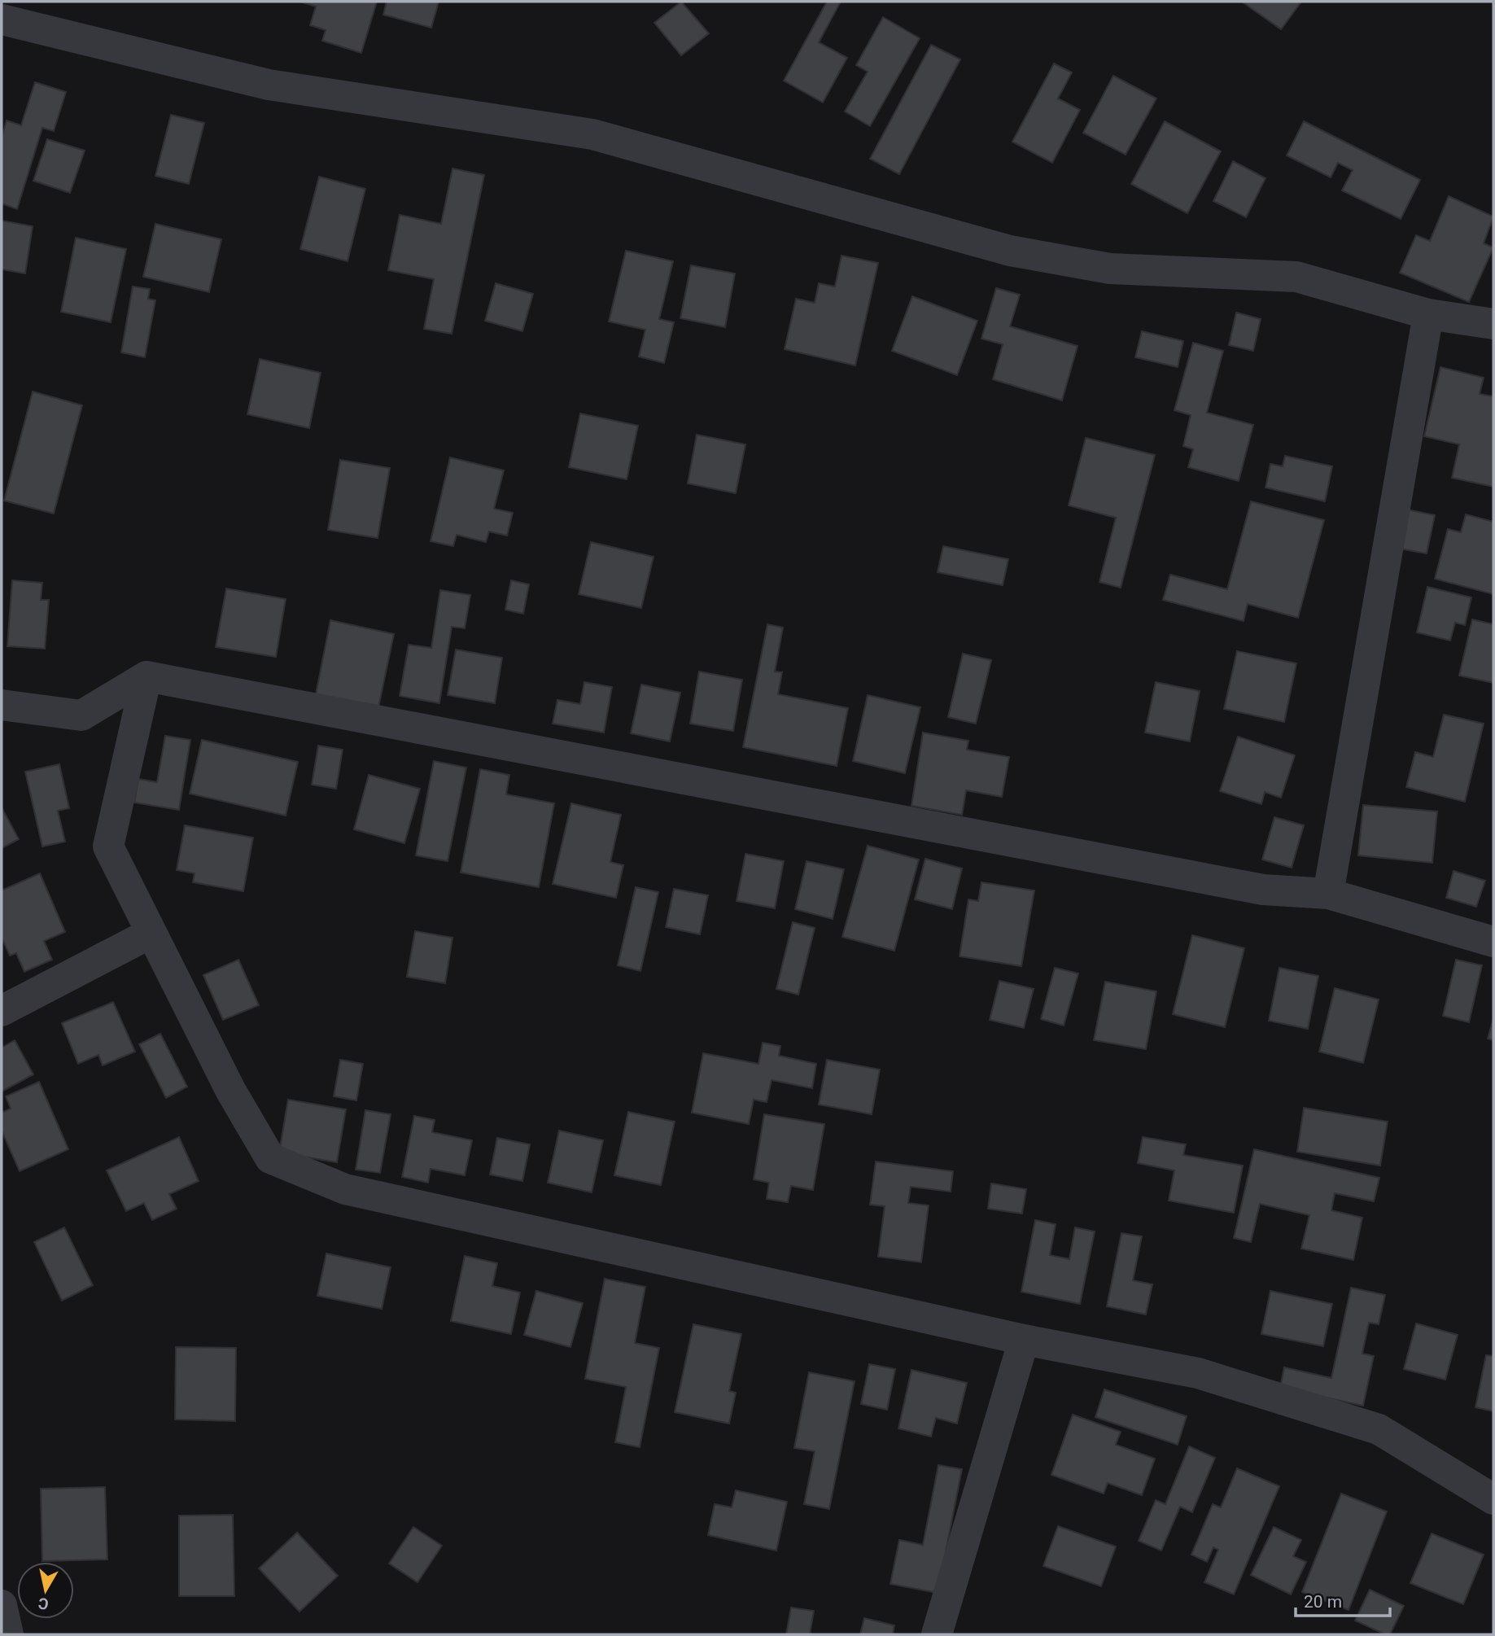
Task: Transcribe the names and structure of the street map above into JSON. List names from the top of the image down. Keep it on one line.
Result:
{"scale_bar":"20 m","north":"bottom"}
